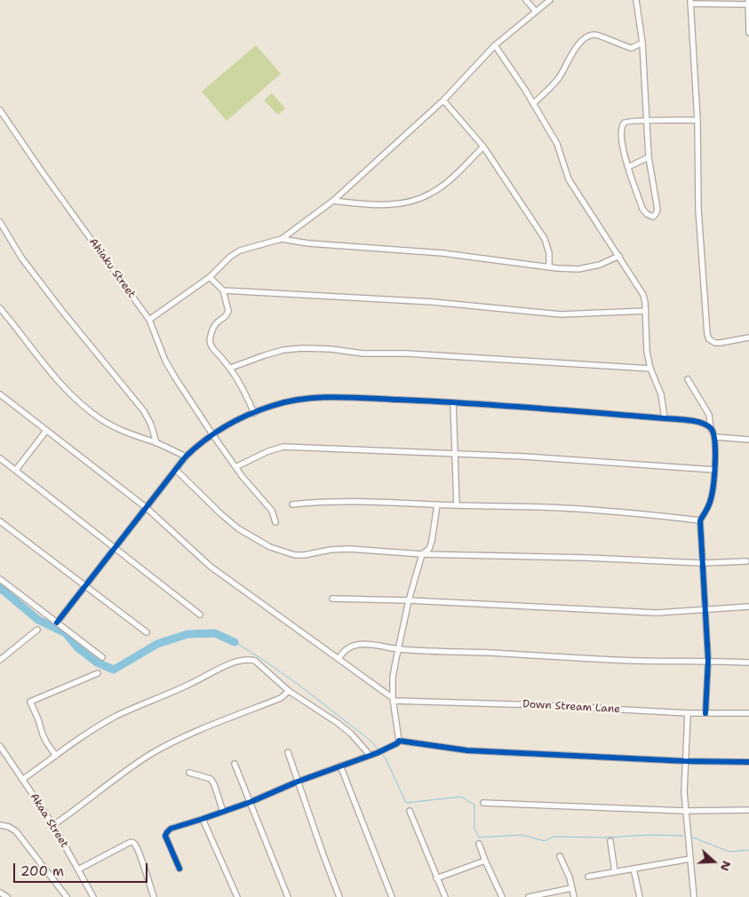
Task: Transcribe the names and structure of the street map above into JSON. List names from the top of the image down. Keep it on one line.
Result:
{"streets":{"street":["Ahiaku Street","Down Stream Lane","Akaa Street"]},"scale_bar":"200 m","north":"right"}
